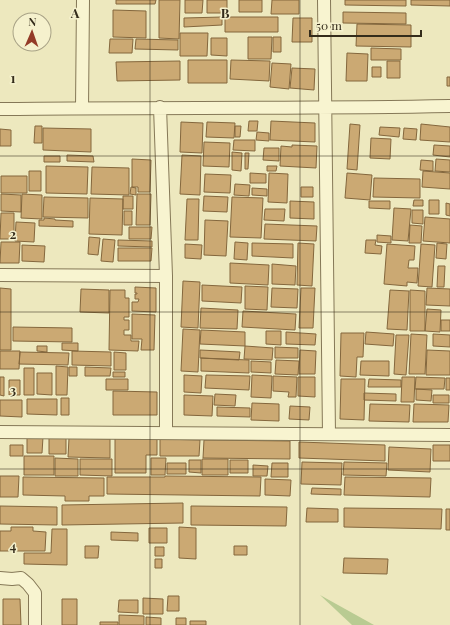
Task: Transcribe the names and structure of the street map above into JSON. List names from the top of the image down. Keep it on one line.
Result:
{"scale_bar":"50 m","north":"top","grid":{"columns":["A","B"],"rows":["1","2","3","4"]}}
